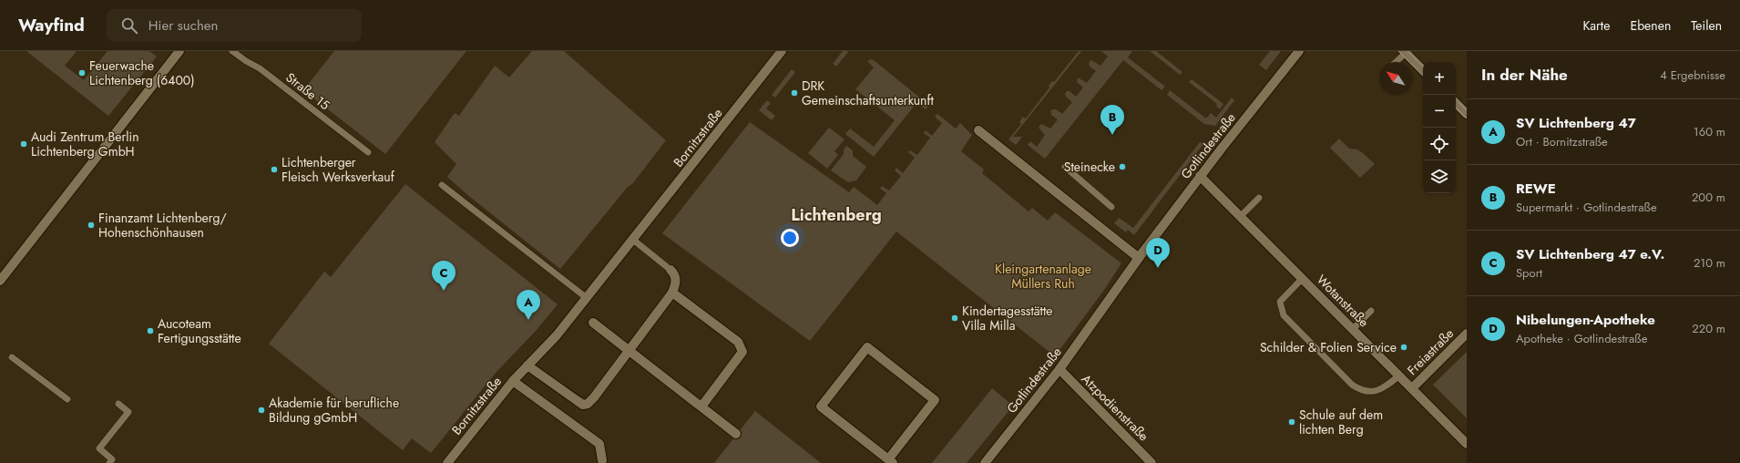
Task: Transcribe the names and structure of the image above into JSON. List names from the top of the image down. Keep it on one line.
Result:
{"streets":{"street":["Bornitzstraße","Gotlindestraße","Wotanstraße","Freiastraße","Atzpodienstraße"],"lane":["Straße 15"]},"crossings":[["Gotlindestraße","Wotanstraße"],["Gotlindestraße","Atzpodienstraße"],["Wotanstraße","Freiastraße"]],"districts":["Lichtenberg"],"parks":["Kleingartenanlage Müllers Ruh"],"places":["Feuerwache Lichtenberg (6400)","DRK Gemeinschaftsunterkunft","Audi Zentrum Berlin Lichtenberg GmbH","Steinecke","Lichtenberger Fleisch Werksverkauf","Finanzamt Lichtenberg/ Hohenschönhausen","Kindertagesstätte Villa Milla","Aucoteam Fertigungsstätte","Schilder & Folien Service","Akademie für berufliche Bildung gGmbH","Schule auf dem lichten Berg"],"north":"top left","page":{"header":"Wayfind","search":"Hier suchen","nav":["Karte","Ebenen","Teilen"],"heading":["In der Nähe","4 Ergebnisse"],"map_buttons":["+","−"],"list":[{"mark":"A","name":"SV Lichtenberg 47","note":"Ort · Bornitzstraße","value":"160 m"},{"mark":"B","name":"REWE","note":"Supermarkt · Gotlindestraße","value":"200 m"},{"mark":"C","name":"SV Lichtenberg 47 e.V.","note":"Sport","value":"210 m"},{"mark":"D","name":"Nibelungen-Apotheke","note":"Apotheke · Gotlindestraße","value":"220 m"}],"pins":["B","D","C","A"]}}
